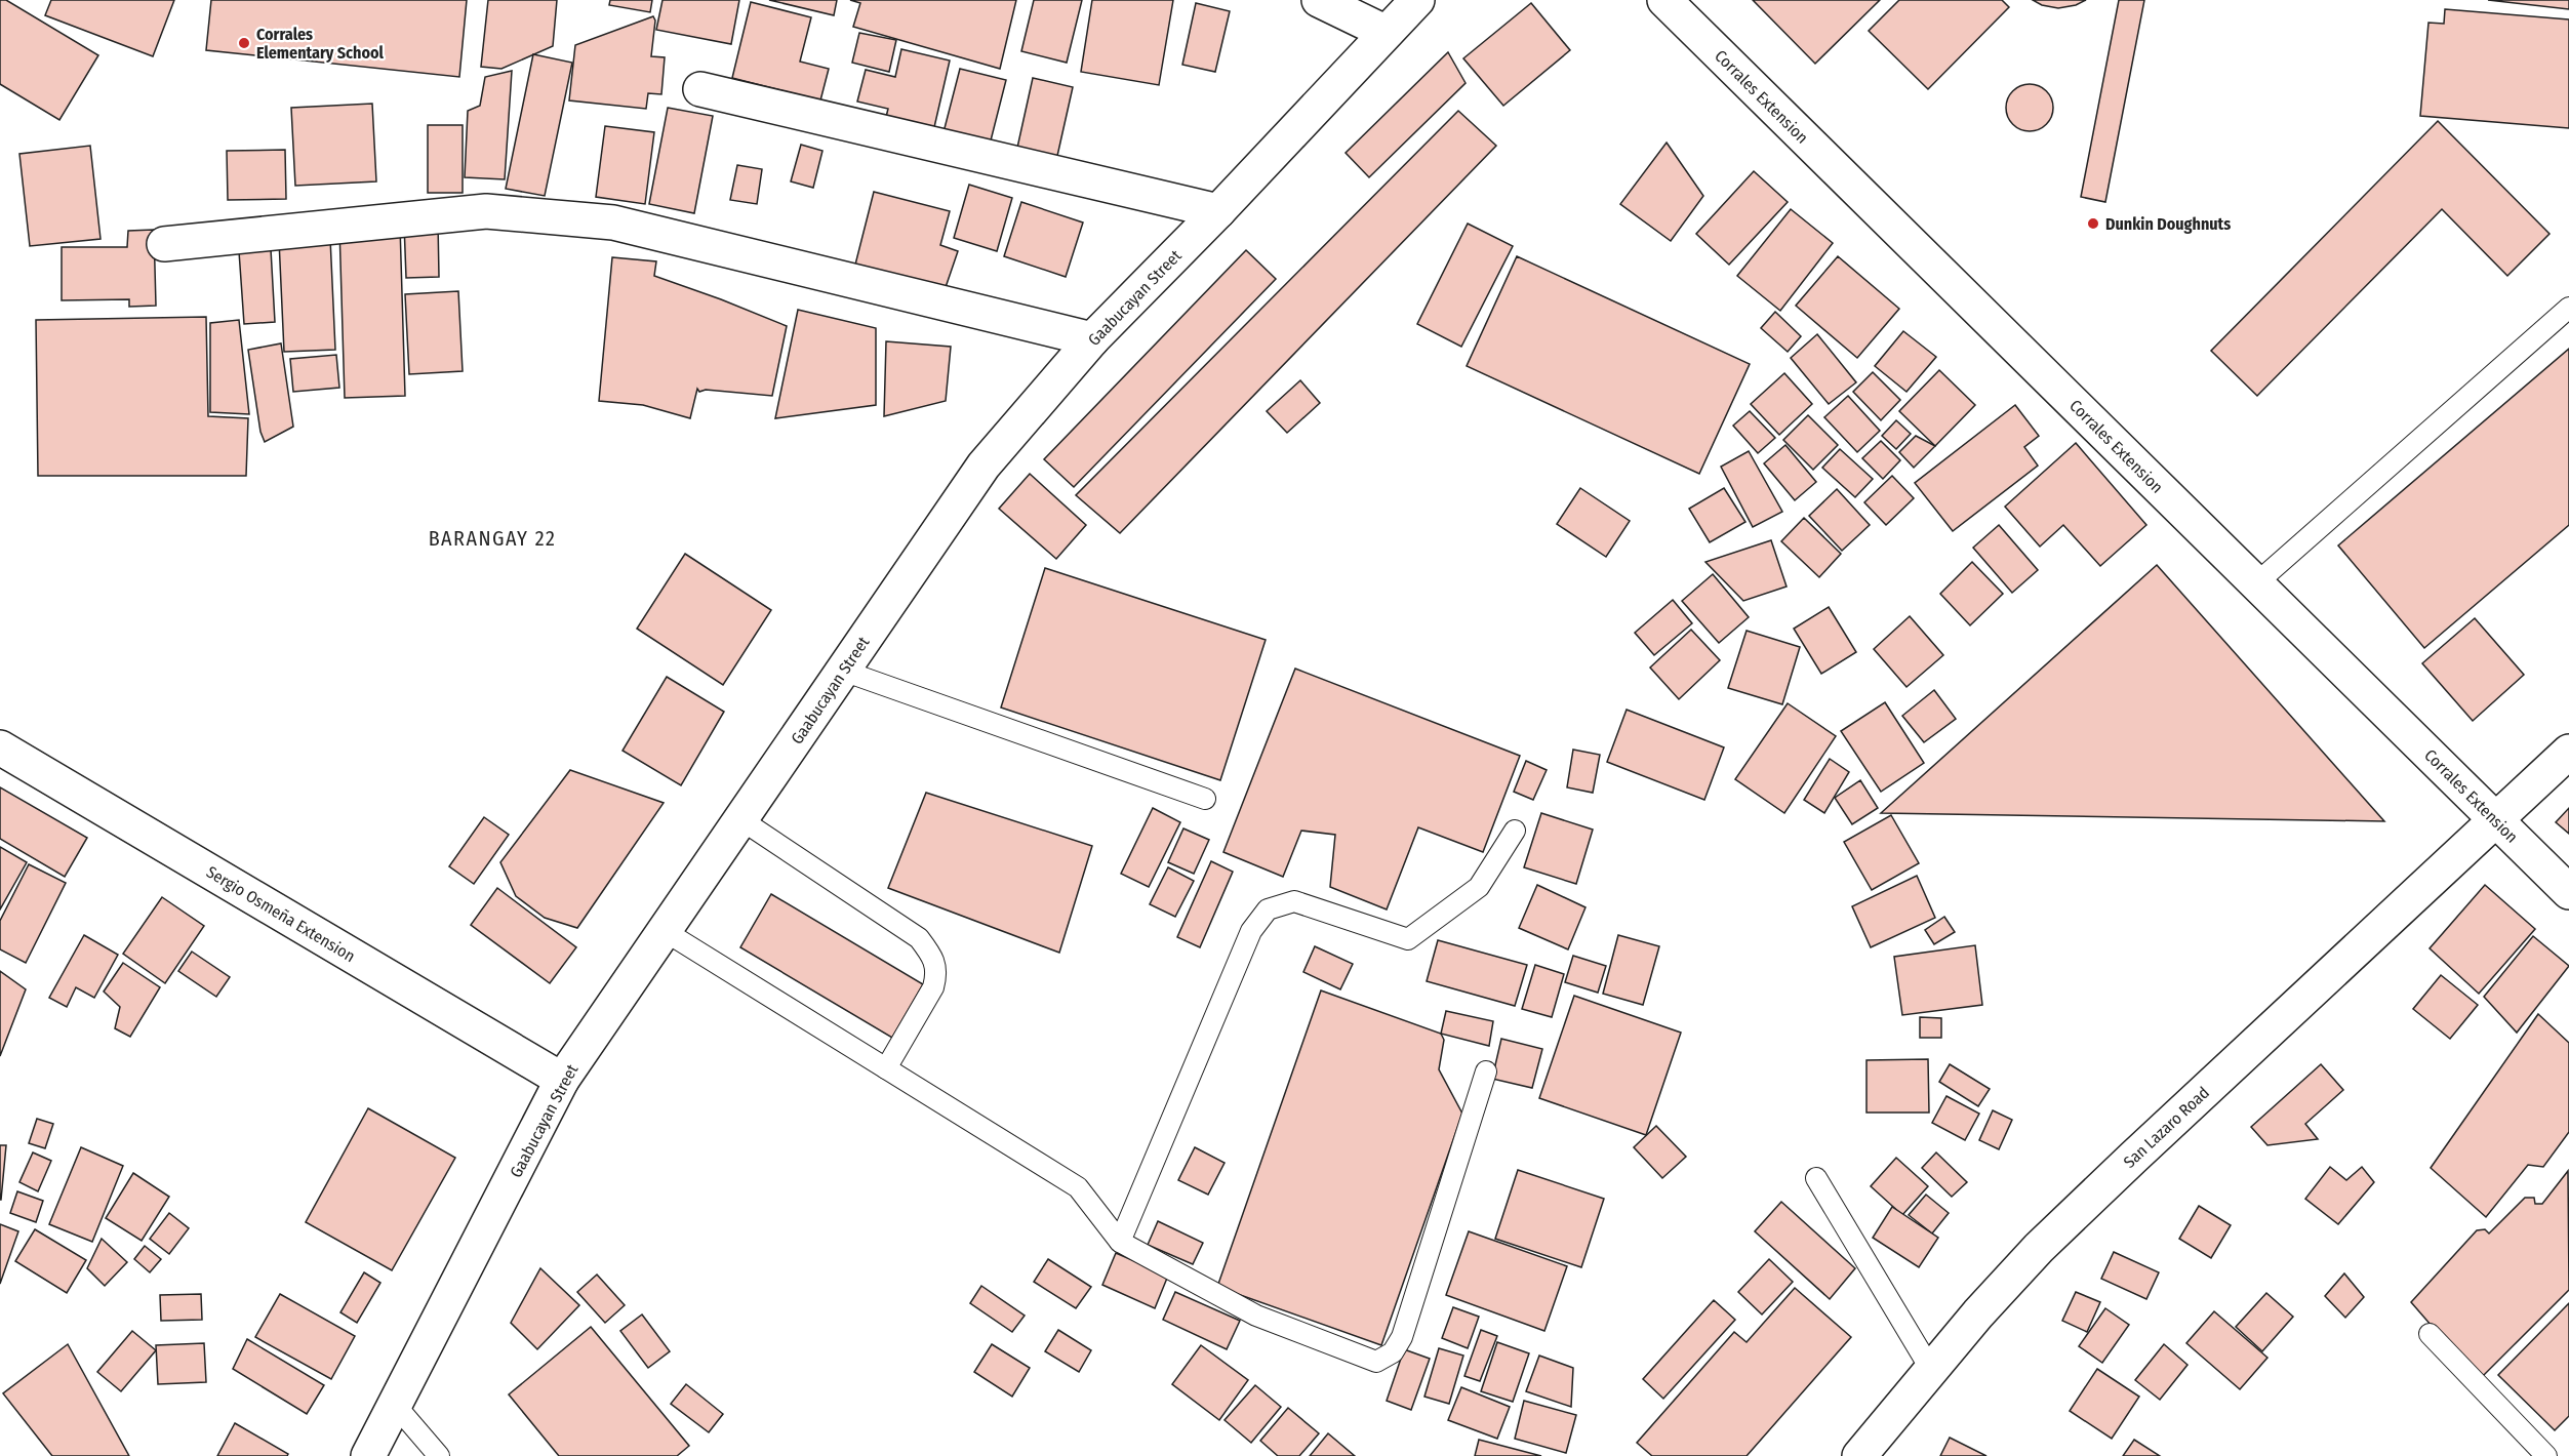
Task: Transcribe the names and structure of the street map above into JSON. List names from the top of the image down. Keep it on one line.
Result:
{"streets":{"street":["Corrales Extension","Gaabucayan Street","Sergio Osmeña Extension","San Lazaro Road"]},"crossings":[["Corrales Extension","San Lazaro Road"],["Gaabucayan Street","Sergio Osmeña Extension"]],"districts":["BARANGAY 22"],"places":["Corrales Elementary School","Dunkin Doughnuts"]}
